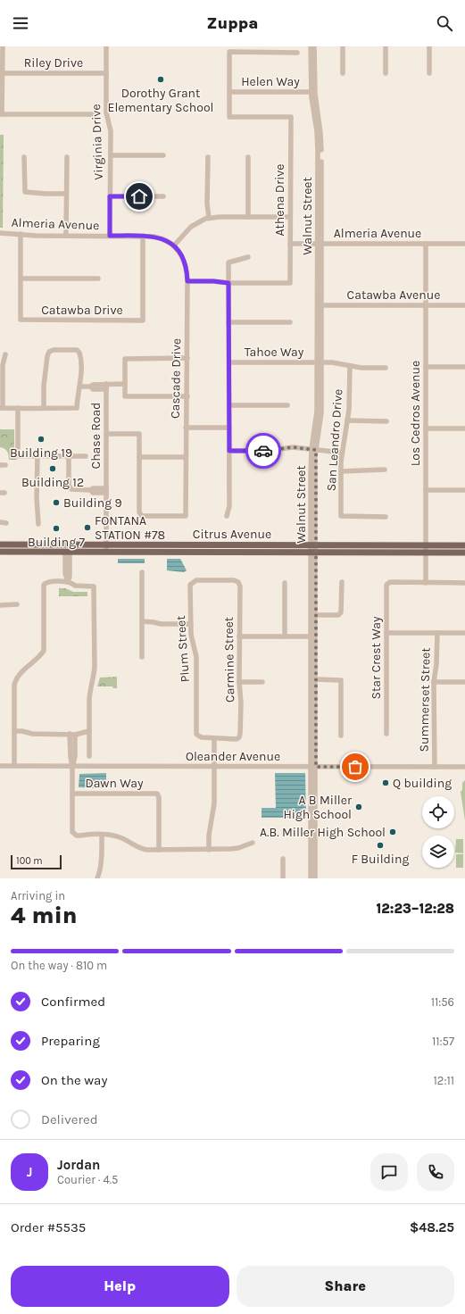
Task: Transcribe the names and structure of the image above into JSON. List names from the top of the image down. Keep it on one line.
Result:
{"streets":{"main road":["Citrus Avenue"],"street":["Riley Drive","Helen Way","Virginia Drive","Athena Drive","Walnut Street","Almeria Avenue","Catawba Avenue","Catawba Drive","Tahoe Way","Cascade Drive","Los Cedros Avenue","Chase Road","San Leandro Drive","Plum Street","Star Crest Way","Carmine Street","Summerset Street","Oleander Avenue","Dawn Way"]},"crossings":[["Riley Drive","Virginia Drive"],["Helen Way","Athena Drive"],["Helen Way","Walnut Street"],["Virginia Drive","Almeria Avenue"],["Athena Drive","Almeria Avenue"],["Walnut Street","Almeria Avenue"],["Walnut Street","Catawba Avenue"],["Walnut Street","Tahoe Way"],["Walnut Street","Citrus Avenue"],["Walnut Street","Oleander Avenue"],["Almeria Avenue","Catawba Drive"],["Almeria Avenue","Cascade Drive"],["Almeria Avenue","Los Cedros Avenue"],["Catawba Avenue","Los Cedros Avenue"],["Tahoe Way","San Leandro Drive"],["Los Cedros Avenue","Citrus Avenue"],["Los Cedros Avenue","Star Crest Way"],["Chase Road","Citrus Avenue"],["Plum Street","Carmine Street"],["Summerset Street","Oleander Avenue"]],"places":["Dorothy Grant Elementary School","Building 19","Building 12","Building 9","FONTANA STATION #78","Building 7","Q building","A B Miller High School","A.B. Miller High School","F Building"],"scale_bar":"100 m","page":{"header":"Zuppa","scale":"100 m","heading":["4 min","Arriving in","12:23–12:28"],"panel":["Jordan","Courier · 4.5","Order #5535","$48.25"],"bar":"On the way · 810 m","list":[["Confirmed","11:56"],["Preparing","11:57"],["On the way","12:11"],"Delivered"],"round":"J","buttons":["Help","Share"]}}
